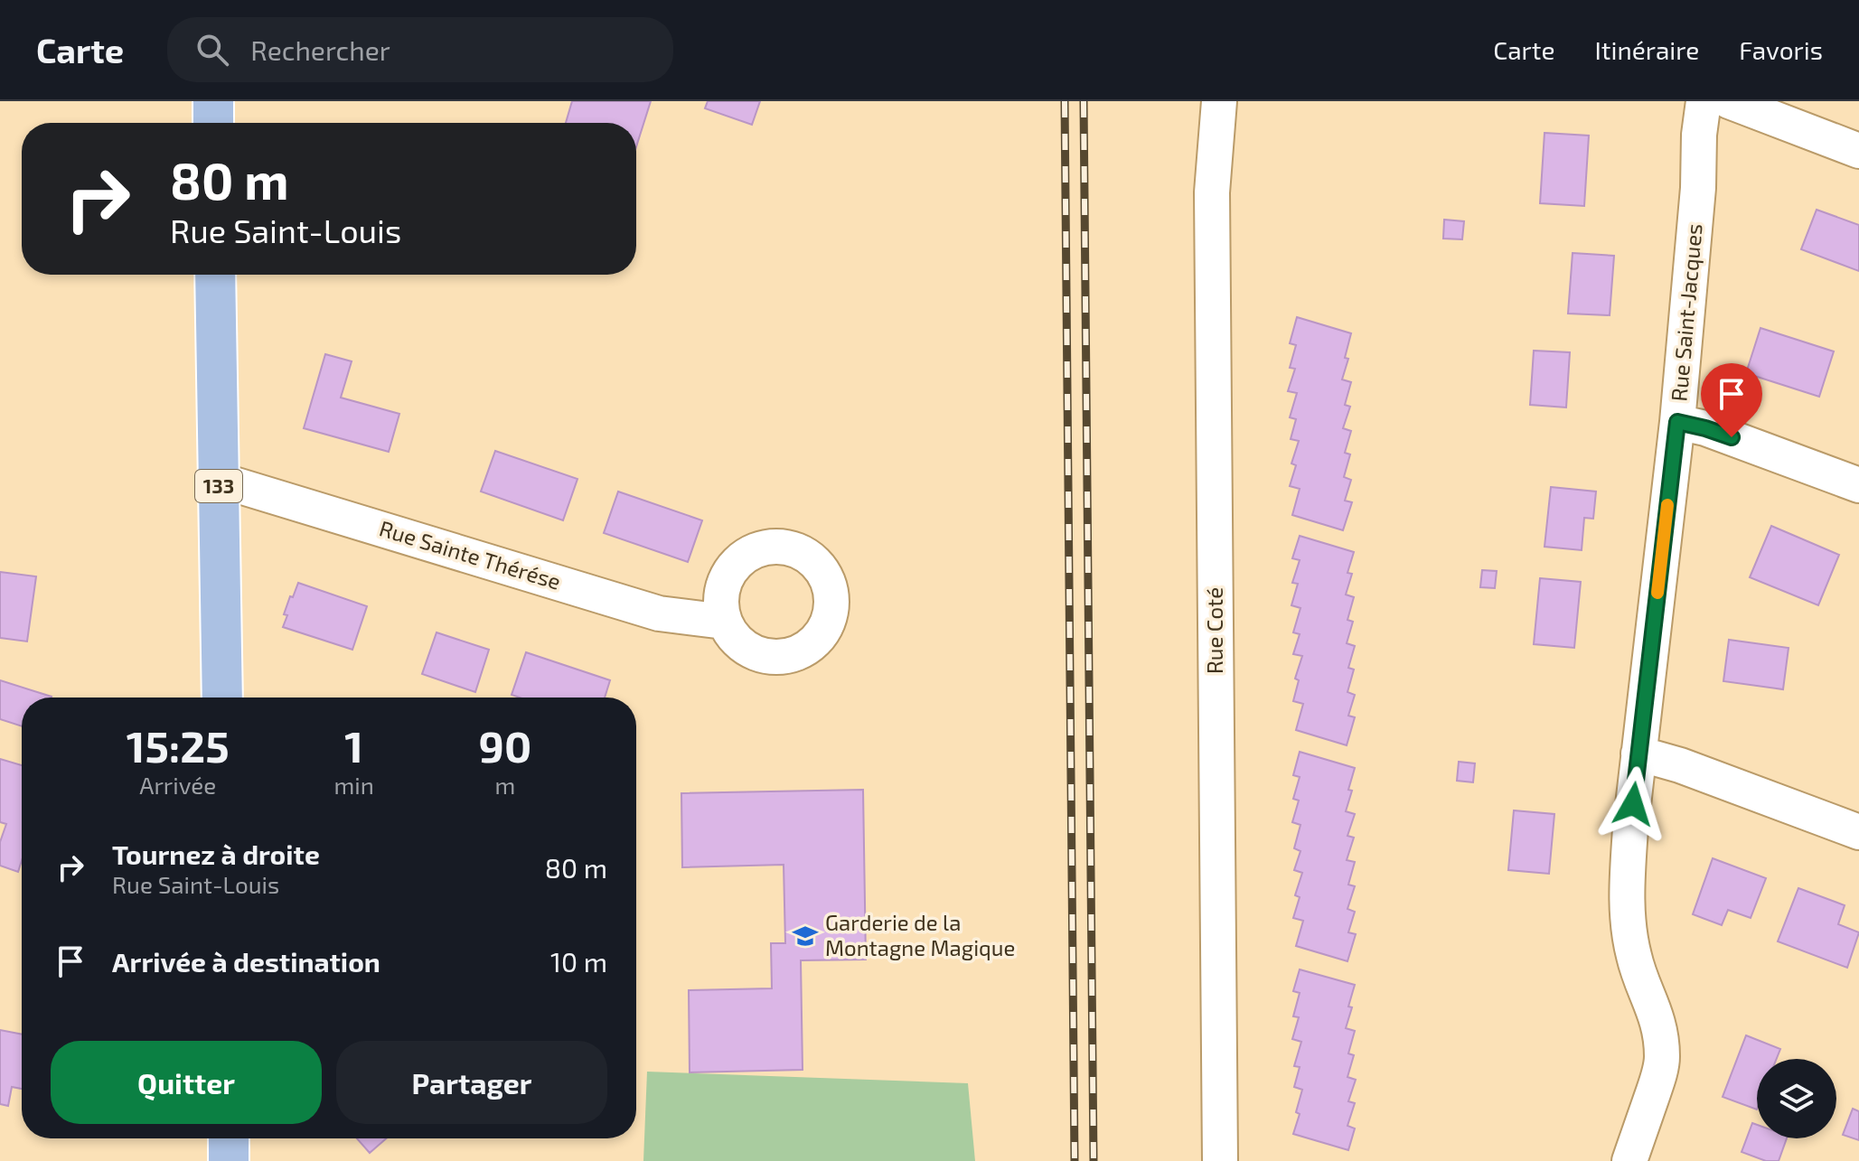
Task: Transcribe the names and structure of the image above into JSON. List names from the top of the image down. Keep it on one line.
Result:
{"streets":{"main road":["133"],"street":["Rue Saint-Jacques","Rue Sainte Thérése","Rue Coté"]},"crossings":[["133","Rue Sainte Thérése"]],"places":{"school or university":["Garderie de la Montagne Magique"]},"page":{"header":"Carte","search":"Rechercher","nav":["Carte","Itinéraire","Favoris"],"turn":["80 m","Rue Saint-Louis"],"eta":["15:25","Arrivée","1","min","90","m"],"list":[{"name":"Tournez à droite","note":"Rue Saint-Louis","value":"80 m"},{"name":"Arrivée à destination","value":"10 m"}],"buttons":["Quitter","Partager"]}}
